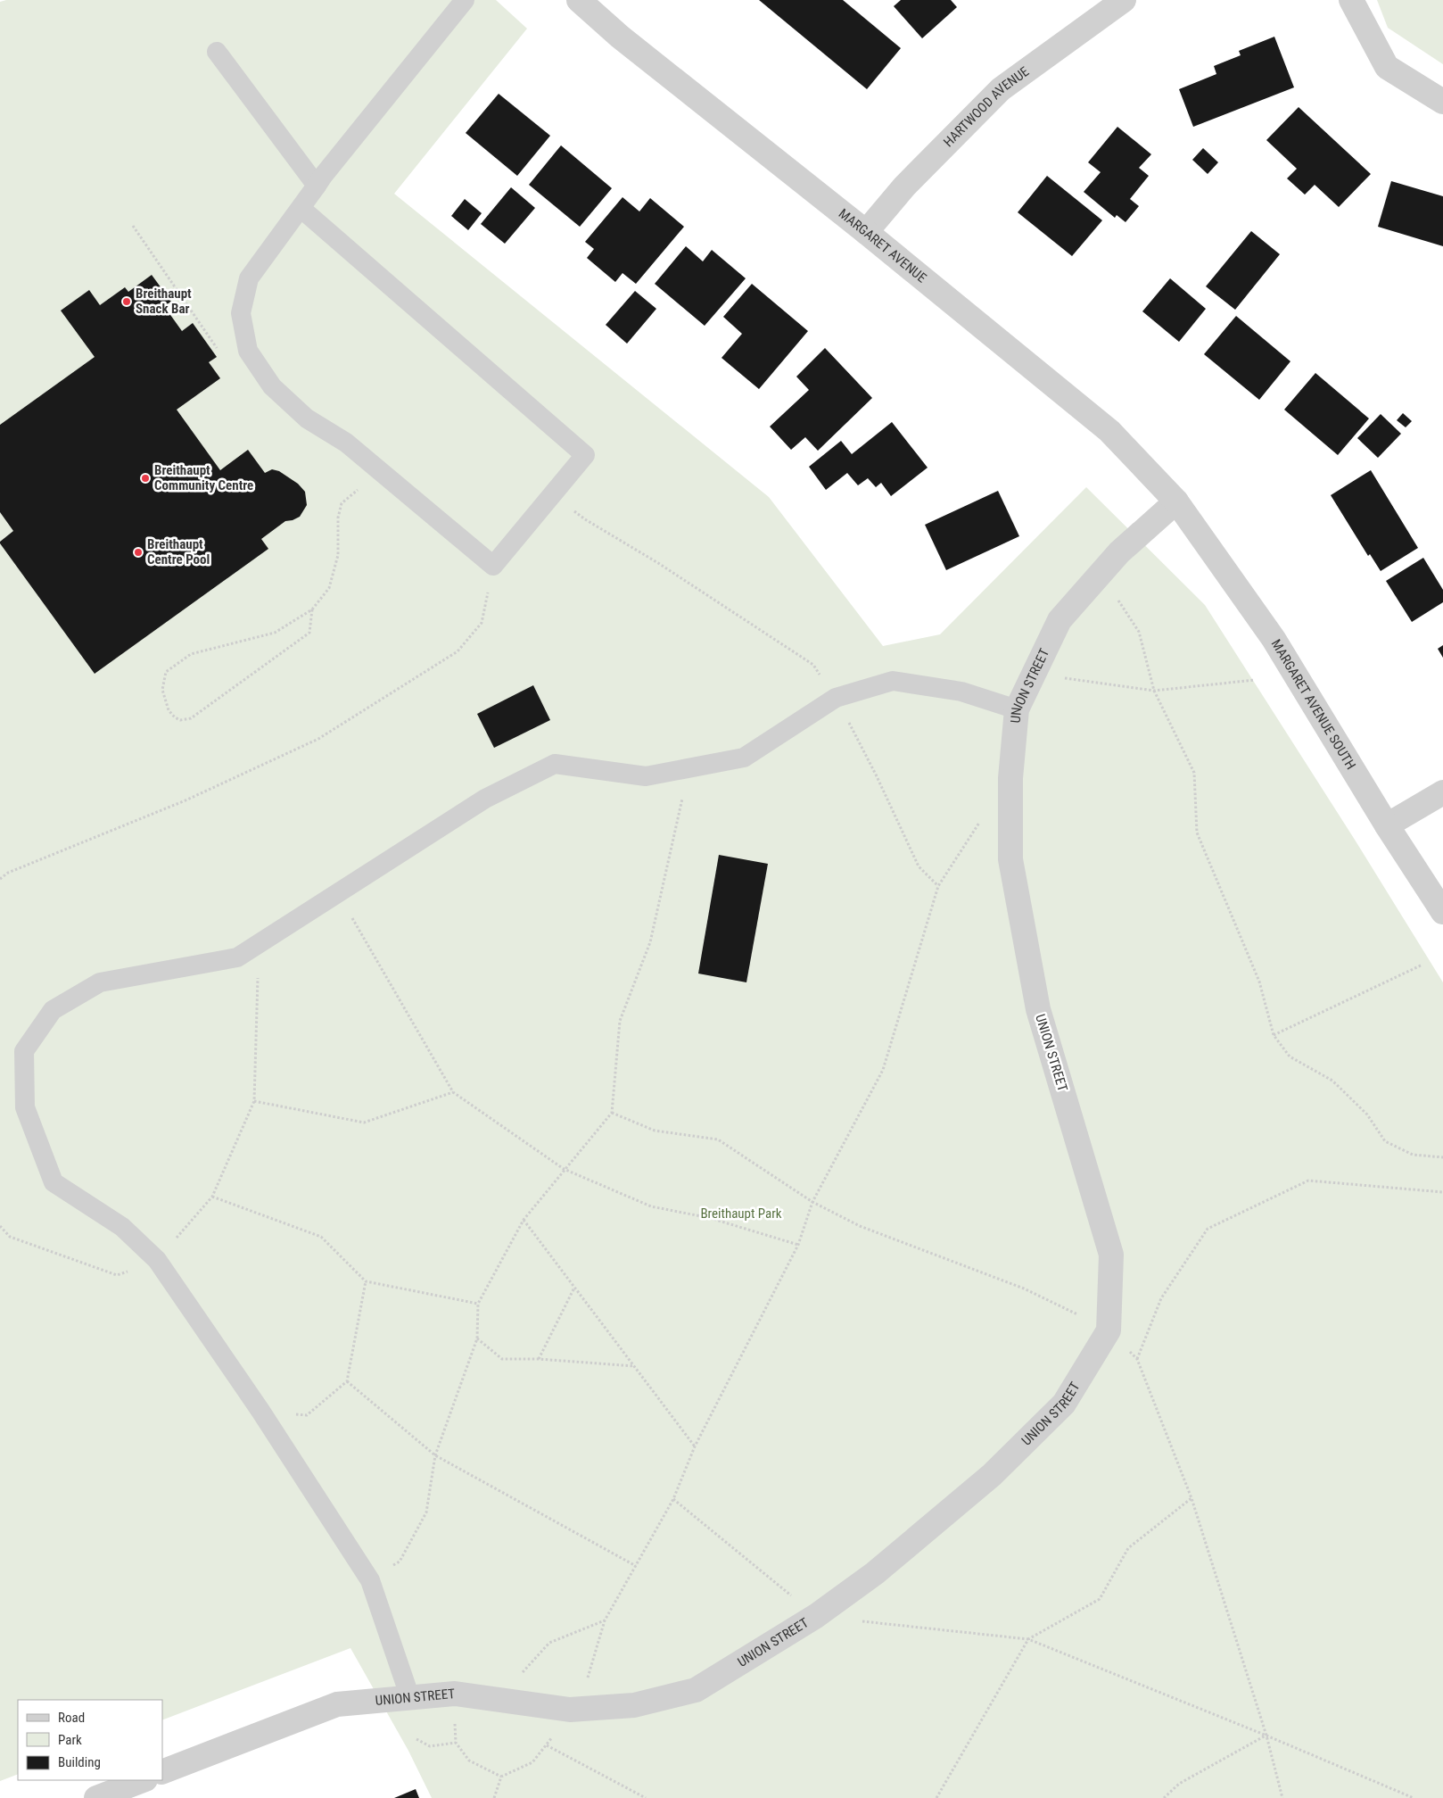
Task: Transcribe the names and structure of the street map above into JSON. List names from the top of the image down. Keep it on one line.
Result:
{"streets":{"street":["HARTWOOD AVENUE","MARGARET AVENUE","UNION STREET","MARGARET AVENUE SOUTH"]},"crossings":[["HARTWOOD AVENUE","MARGARET AVENUE"],["MARGARET AVENUE","UNION STREET"],["MARGARET AVENUE","MARGARET AVENUE SOUTH"],["UNION STREET","MARGARET AVENUE SOUTH"]],"parks":["Breithaupt Park"],"places":["Breithaupt Snack Bar","Breithaupt Community Centre","Breithaupt Centre Pool"],"legend":["Road","Park","Building"]}
